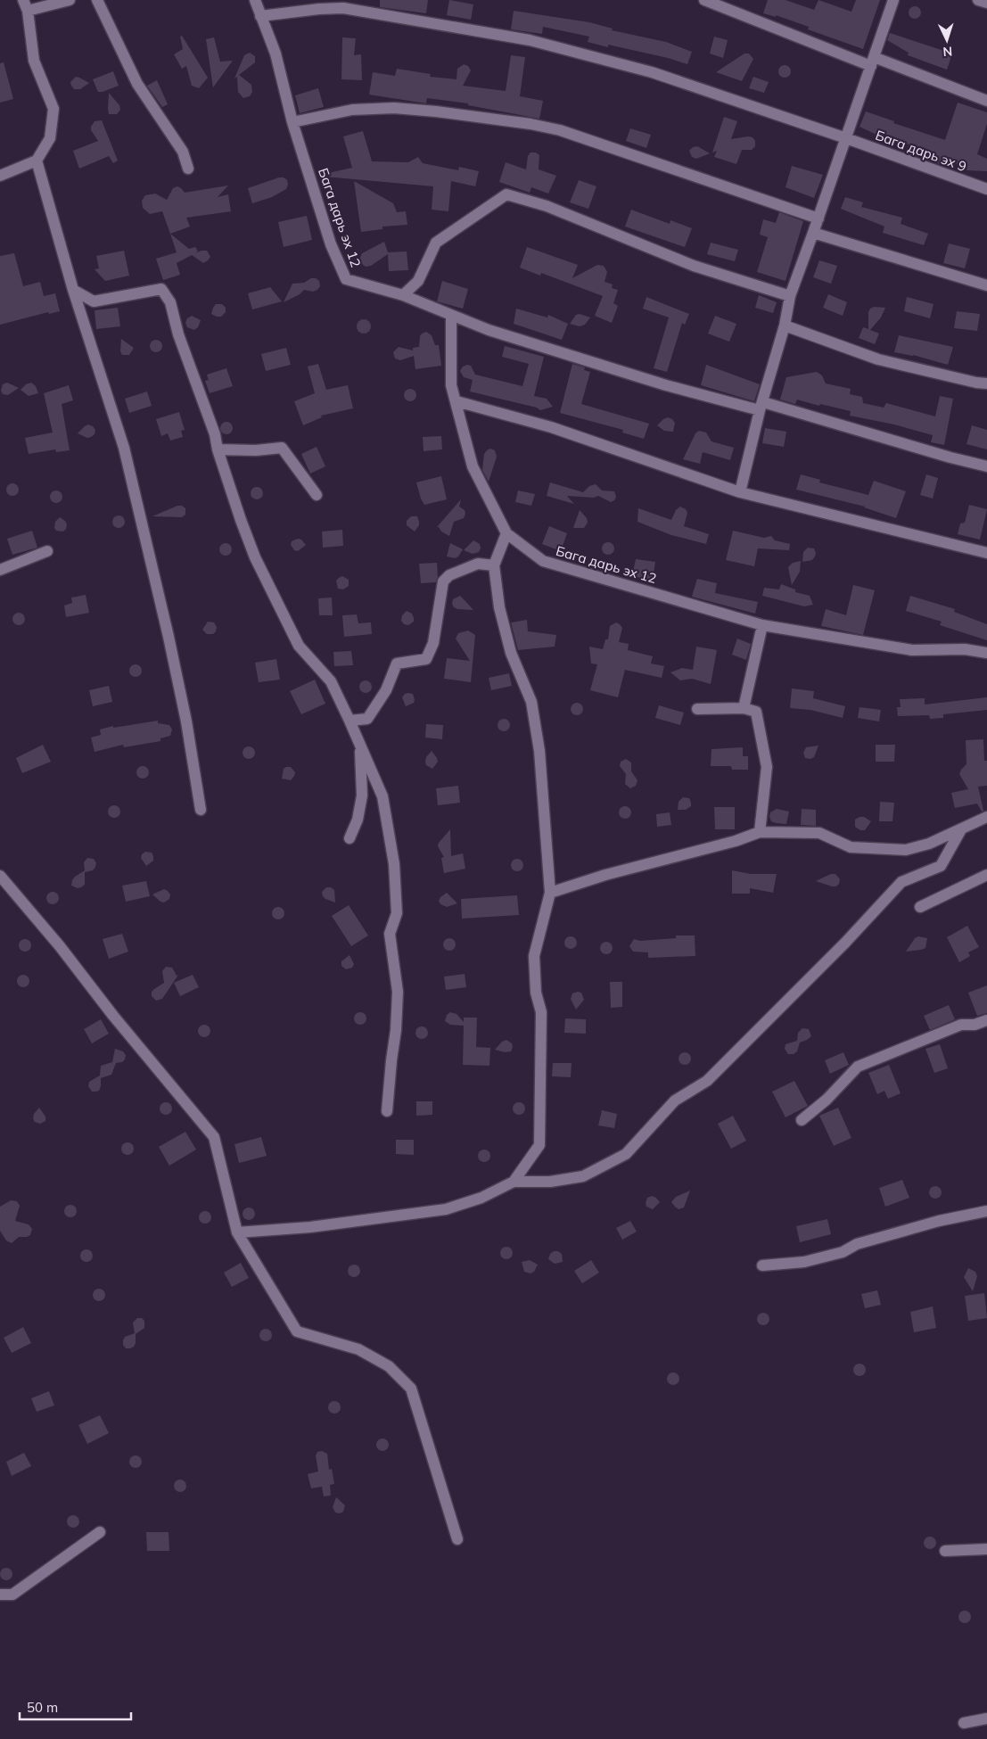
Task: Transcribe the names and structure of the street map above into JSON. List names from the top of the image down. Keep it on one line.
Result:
{"streets":{"street":["Бага дарь эх 9","Бага дарь эх 12"]},"crossings":[["Бага дарь эх 9","Бага дарь эх 12"]],"scale_bar":"50 m","north":"bottom"}
